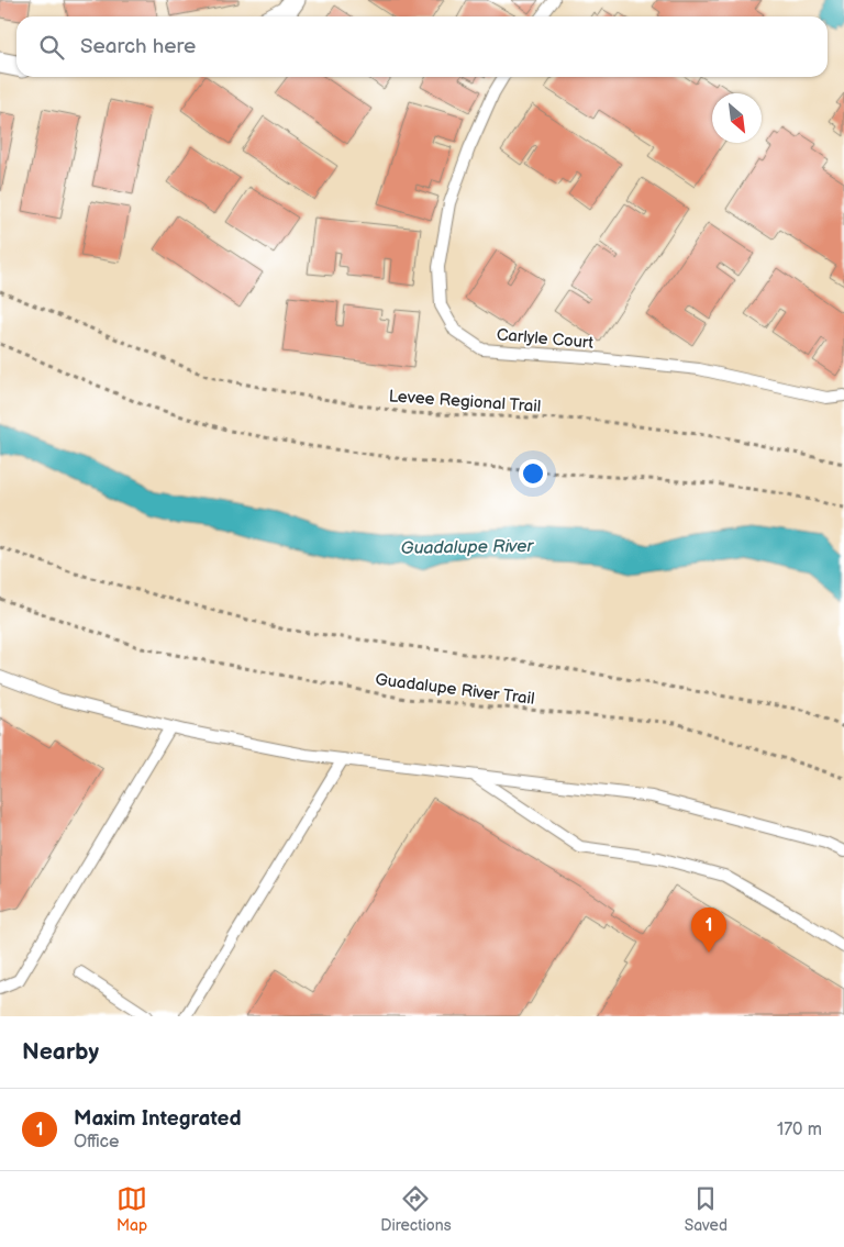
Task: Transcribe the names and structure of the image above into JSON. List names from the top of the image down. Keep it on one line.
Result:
{"streets":{"lane":["Carlyle Court"],"path":["Levee Regional Trail","Guadalupe River Trail"]},"water":["Guadalupe River"],"north":"bottom right","page":{"search":"Search here","pins":"1","heading":"Nearby","list":[{"mark":"1","name":"Maxim Integrated","note":"Office","value":"170 m"}],"nav":["Map","Directions","Saved"]}}
